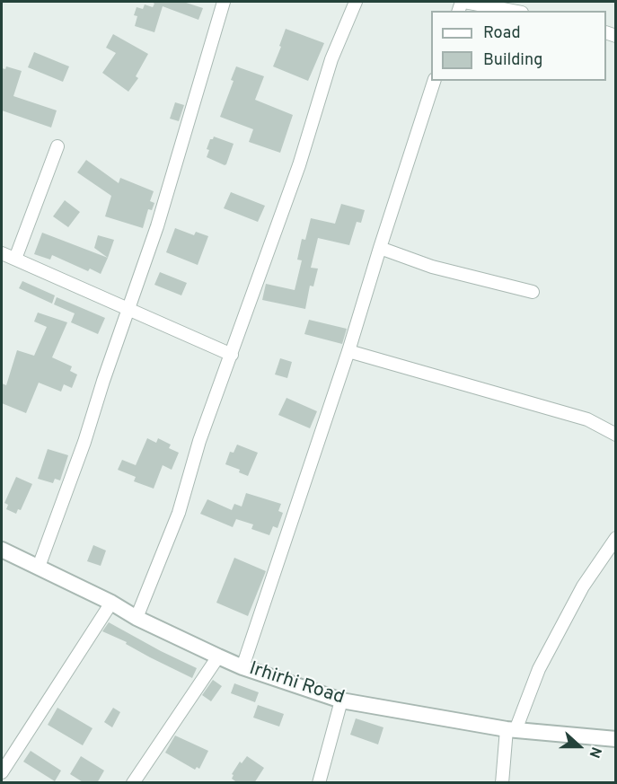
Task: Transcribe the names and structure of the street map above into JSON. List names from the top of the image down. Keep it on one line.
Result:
{"streets":{"street":["Irhirhi Road"]},"legend":["Road","Building"],"north":"right"}
